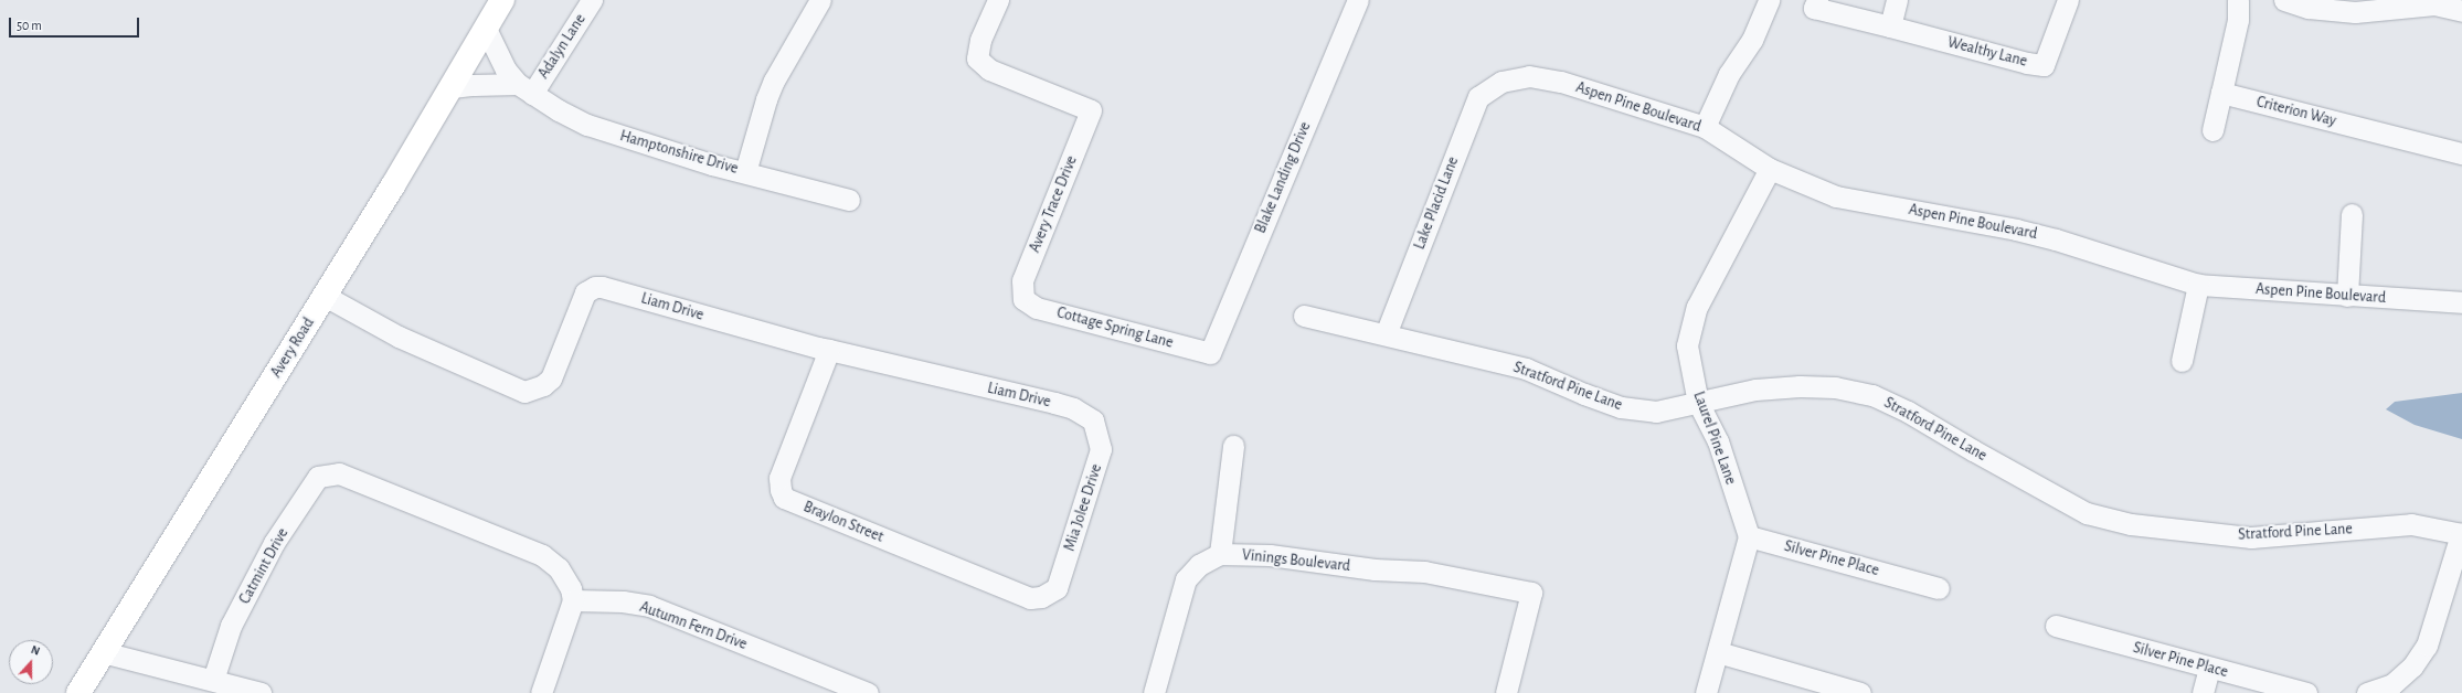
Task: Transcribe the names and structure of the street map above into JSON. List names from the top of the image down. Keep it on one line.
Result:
{"streets":{"main road":["Avery Road"],"street":["Adalyn Lane","Wealthy Lane","Aspen Pine Boulevard","Criterion Way","Hamptonshire Drive","Blake Landing Drive","Lake Placid Lane","Avery Trace Drive","Liam Drive","Cottage Spring Lane","Stratford Pine Lane","Laurel Pine Lane","Mia Jolee Drive","Braylon Street","Silver Pine Place","Vinings Boulevard","Catmint Drive","Autumn Fern Drive"]},"crossings":[["Adalyn Lane","Hamptonshire Drive"],["Aspen Pine Boulevard","Lake Placid Lane"],["Aspen Pine Boulevard","Laurel Pine Lane"],["Hamptonshire Drive","Avery Road"],["Blake Landing Drive","Cottage Spring Lane"],["Lake Placid Lane","Stratford Pine Lane"],["Avery Trace Drive","Cottage Spring Lane"],["Liam Drive","Avery Road"],["Liam Drive","Mia Jolee Drive"],["Liam Drive","Braylon Street"],["Stratford Pine Lane","Laurel Pine Lane"],["Laurel Pine Lane","Silver Pine Place"],["Mia Jolee Drive","Braylon Street"],["Catmint Drive","Autumn Fern Drive"]],"scale_bar":"50 m","north":"top"}
